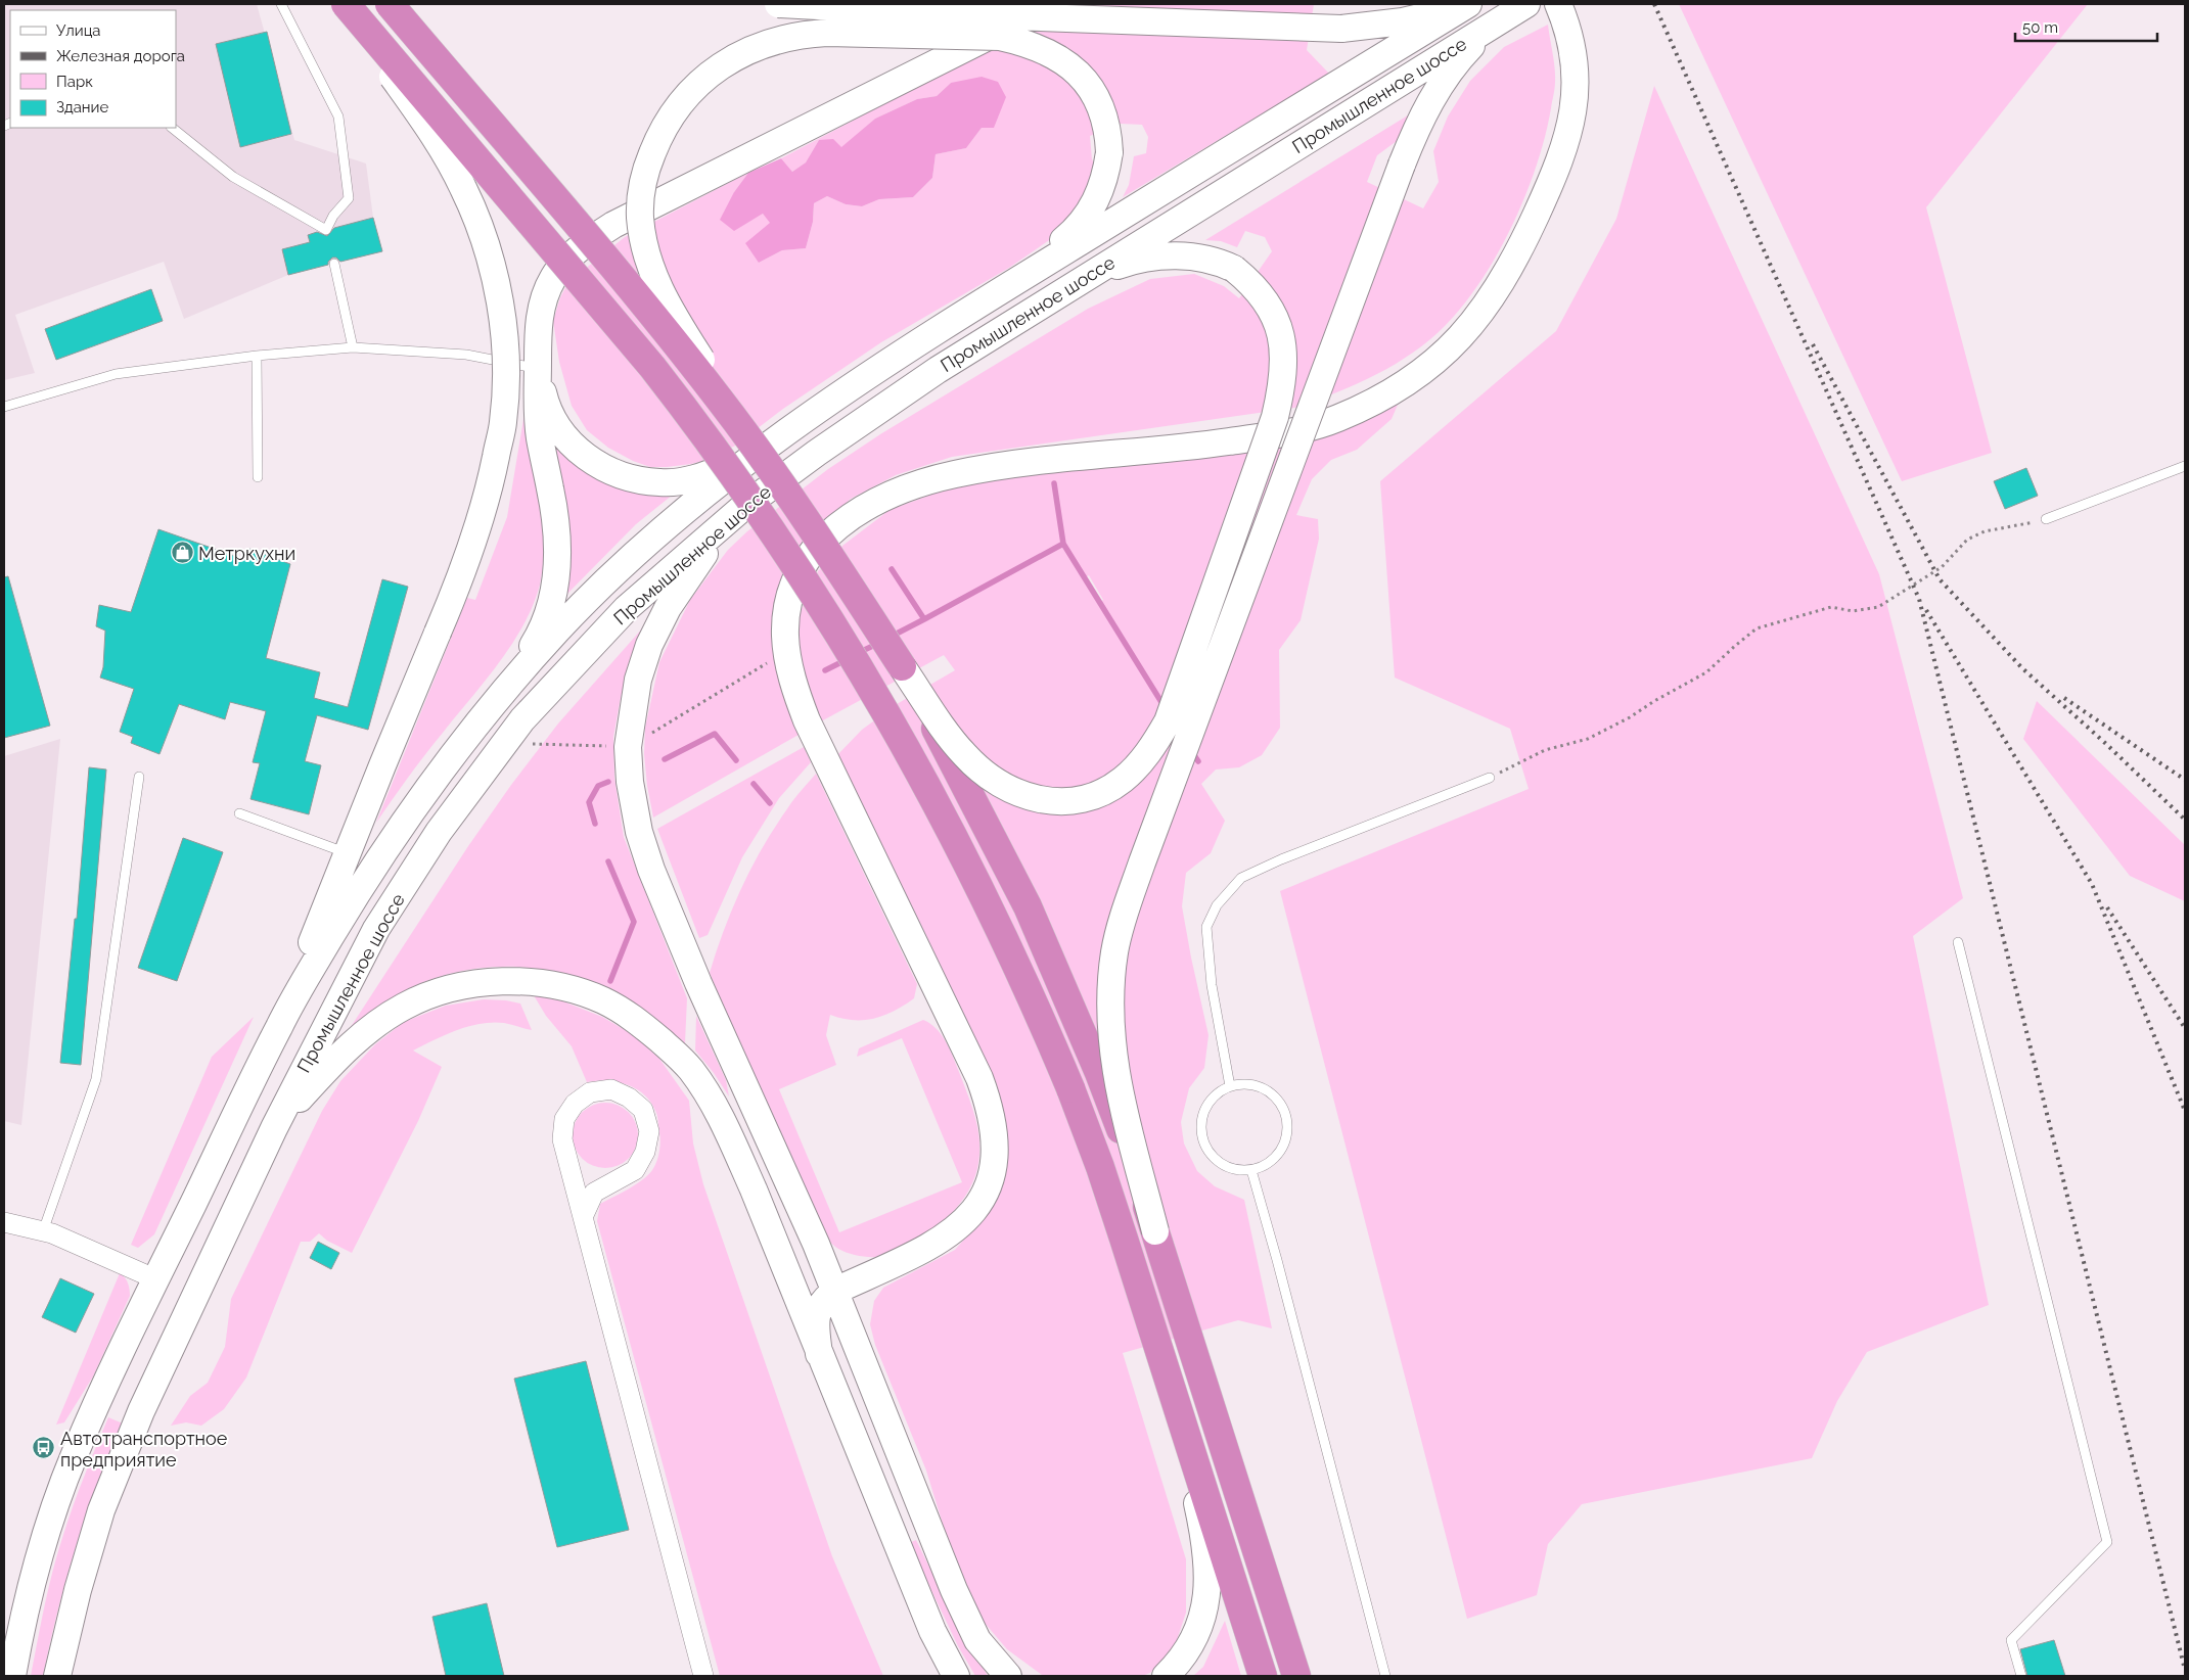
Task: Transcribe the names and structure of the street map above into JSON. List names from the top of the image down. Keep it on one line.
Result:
{"streets":{"main road":["Промышленное шоссе"]},"places":{"shop":["Метркухни"],"bus stop":["Автотранспортное предприятие"]},"legend":["Улица","Железная дорога","Парк","Здание"],"scale_bar":"50 m"}
